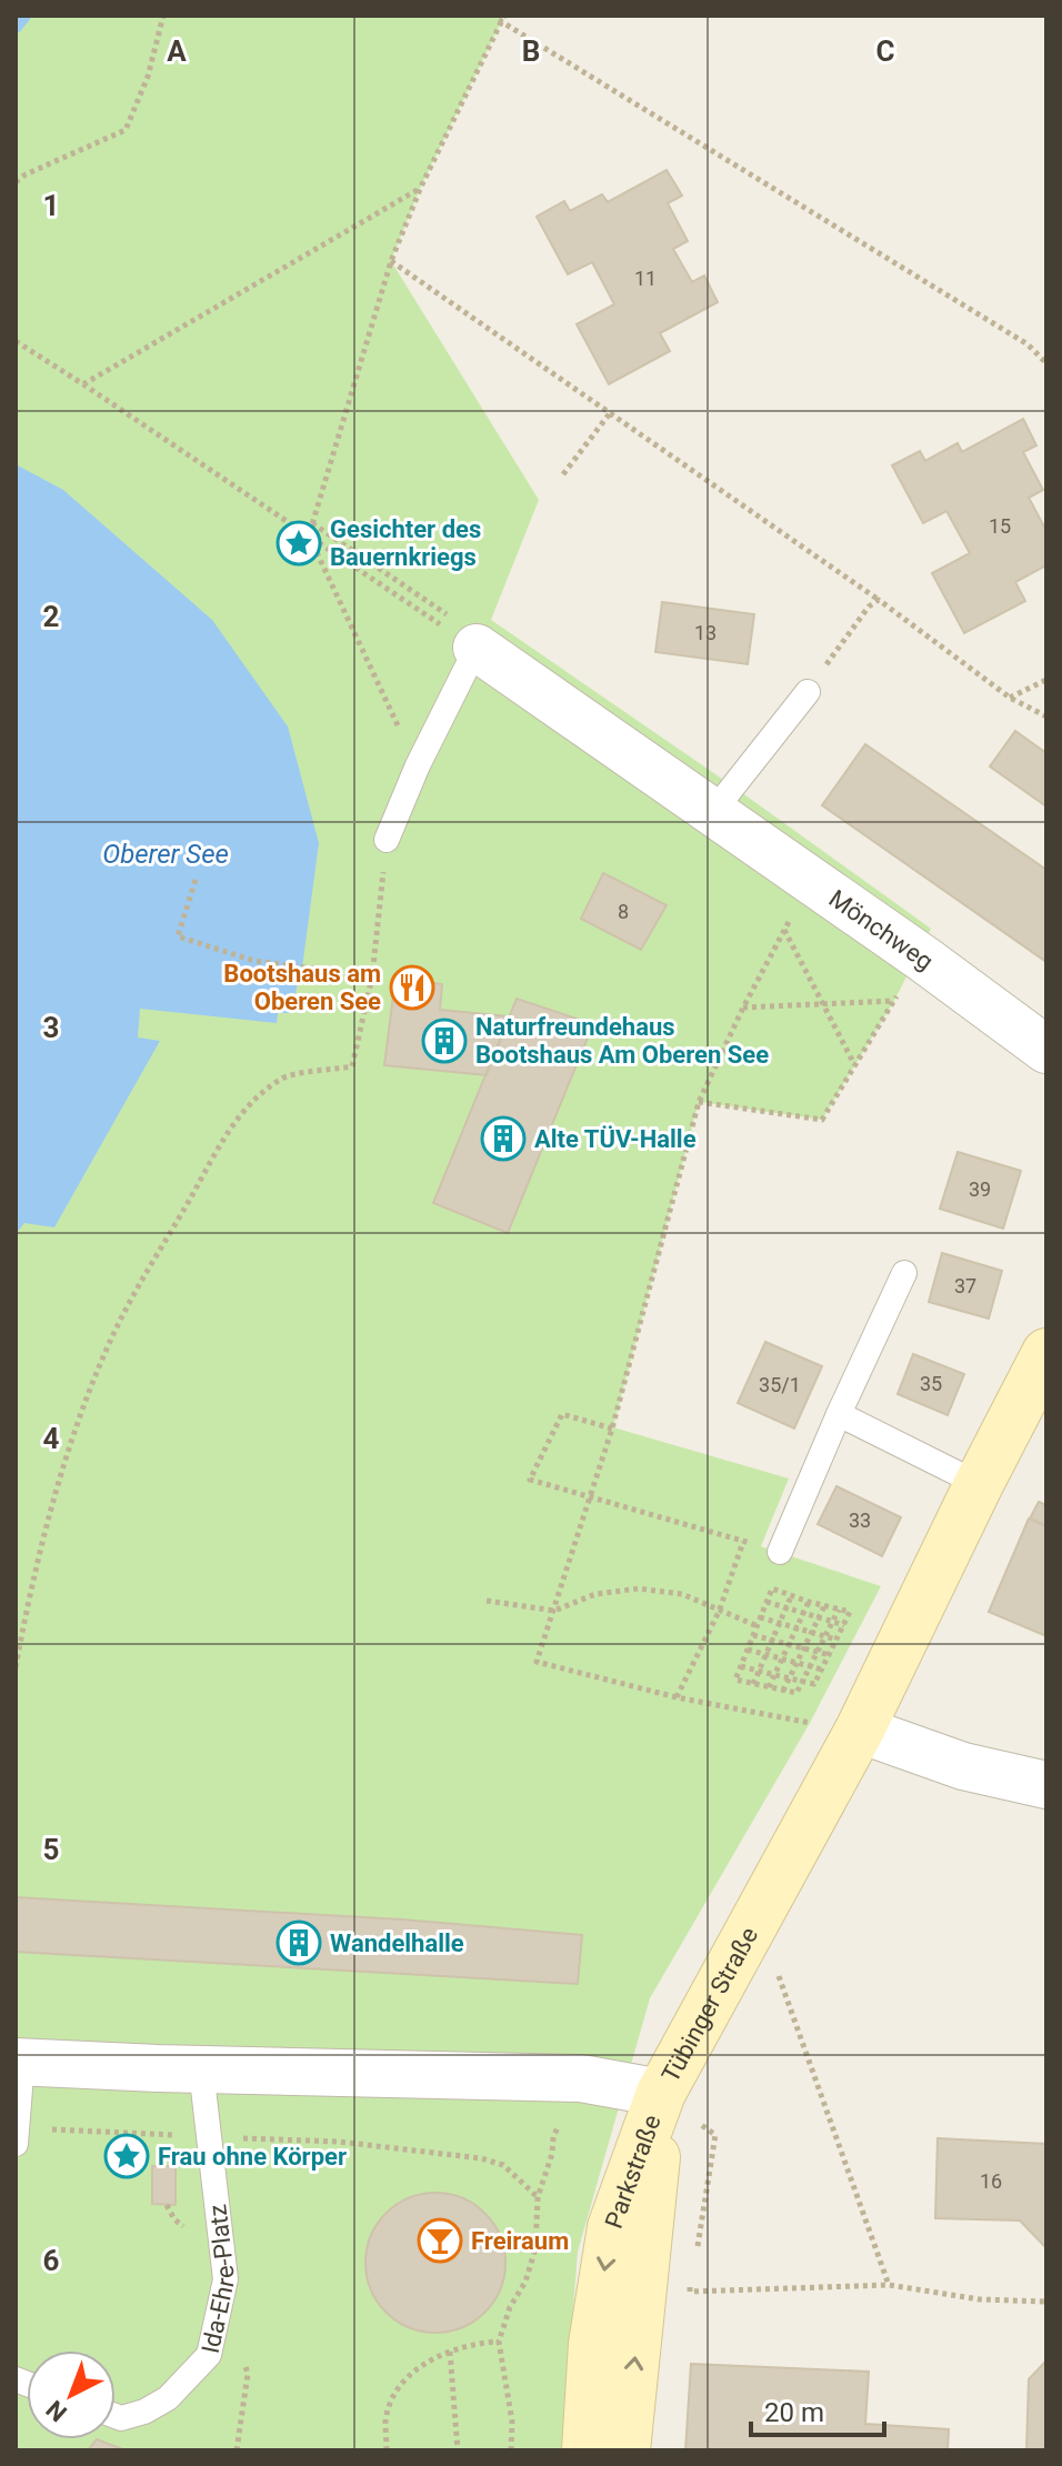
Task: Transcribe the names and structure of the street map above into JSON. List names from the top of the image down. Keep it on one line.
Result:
{"streets":{"main road":["Tübinger Straße","Parkstraße"],"street":["Mönchweg"],"lane":["Ida-Ehre-Platz"]},"crossings":[["Tübinger Straße","Parkstraße"],["Tübinger Straße","Ida-Ehre-Platz"]],"water":["Oberer See"],"places":{"place":["Gesichter des Bauernkriegs","Frau ohne Körper"],"restaurant":["Bootshaus am Oberen See"],"building":["Naturfreundehaus Bootshaus Am Oberen See","Alte TÜV-Halle","Wandelhalle"],"bar":["Freiraum"]},"house_numbers":["11","15","13","8","39","37","35","35/1","33","16"],"scale_bar":"20 m","north":"bottom left","grid":{"columns":["A","B","C"],"rows":["1","2","3","4","5","6"]}}
